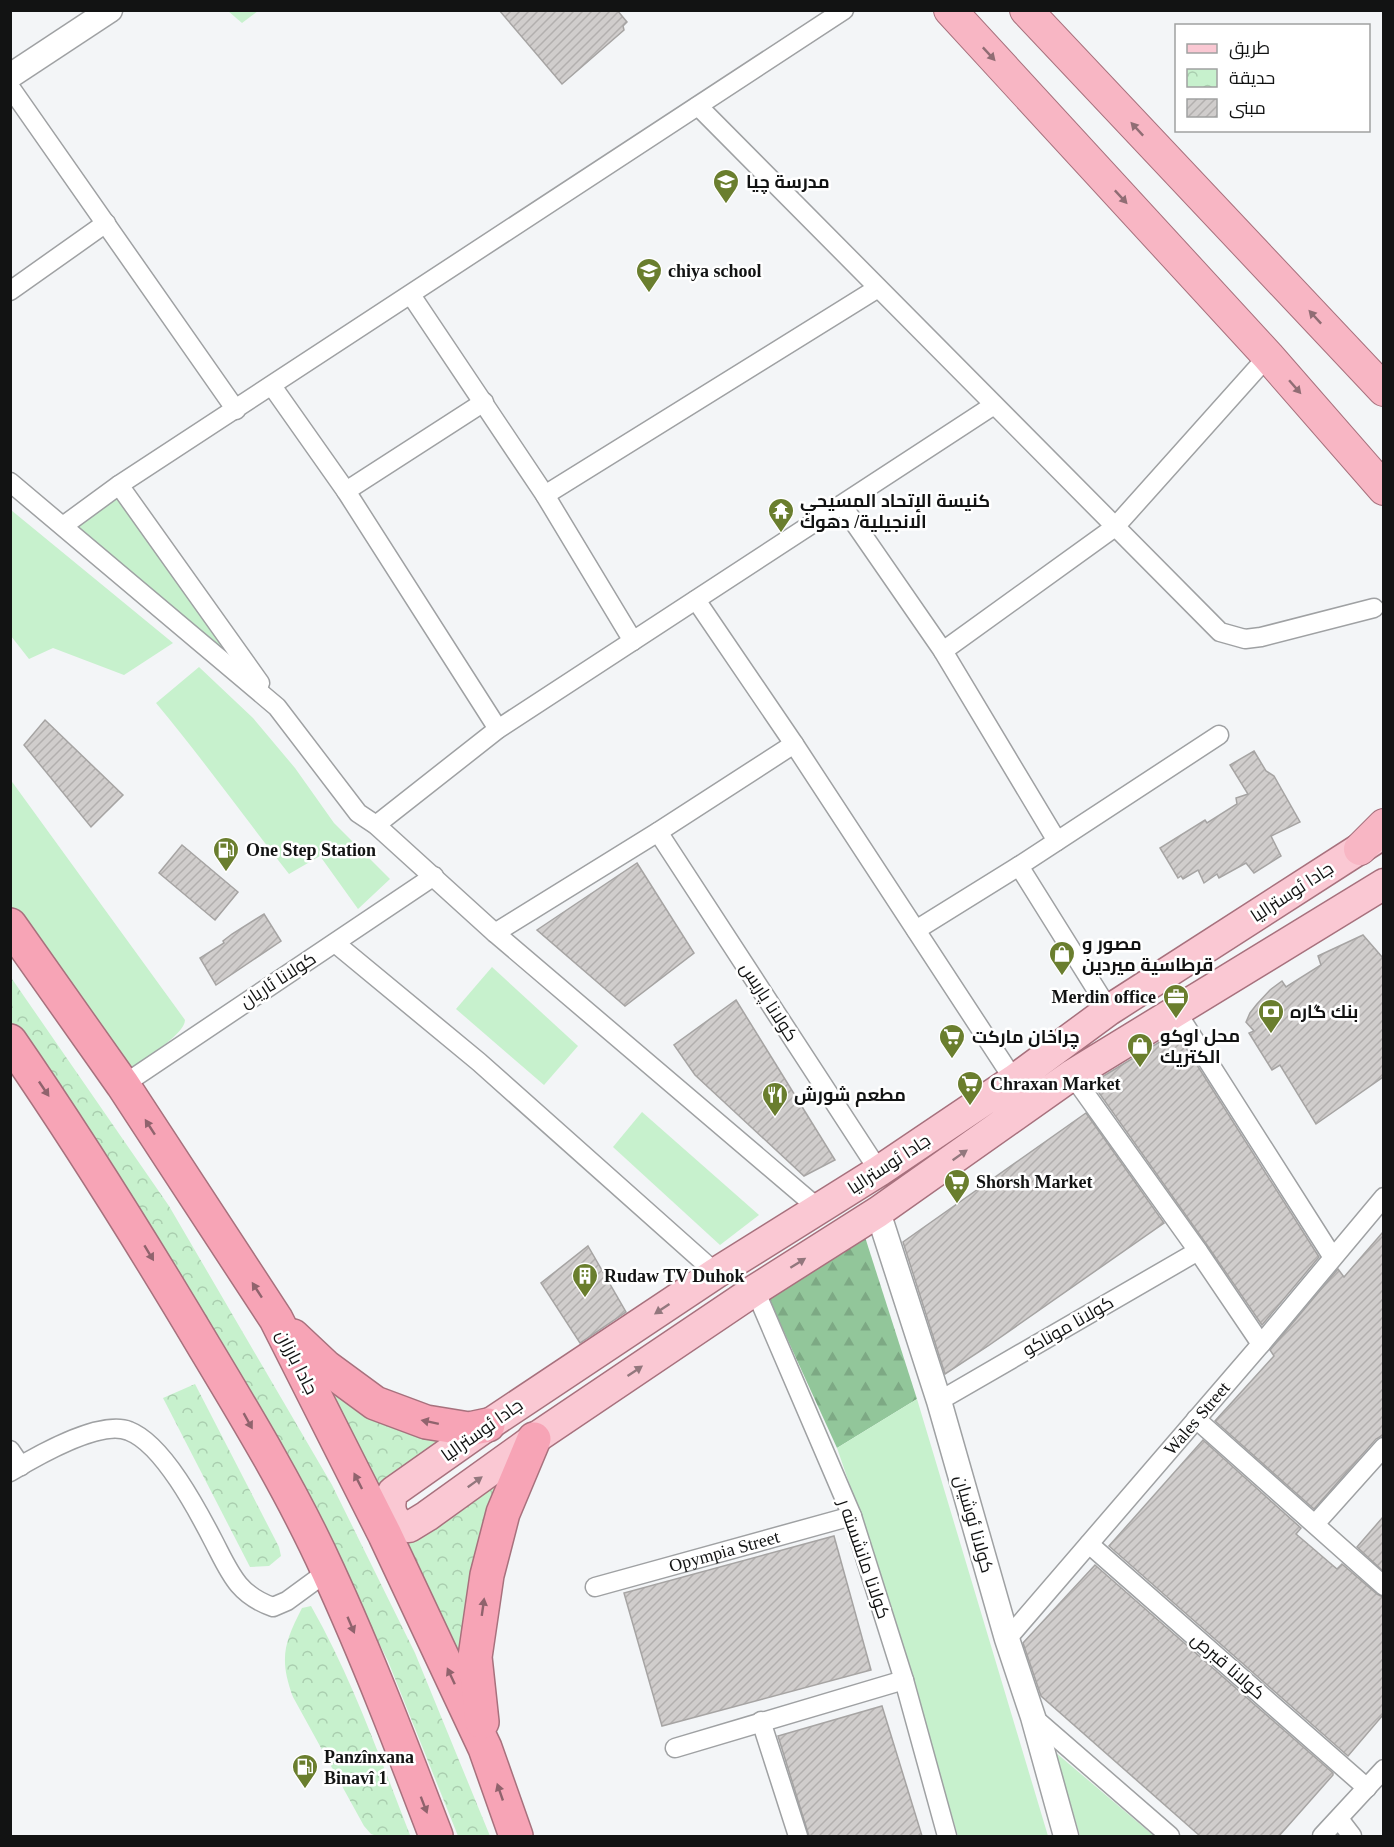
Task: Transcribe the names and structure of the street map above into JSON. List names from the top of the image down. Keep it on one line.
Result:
{"streets":{"highway":["جادا بارزان"],"main road":["جادا ئوسترالیا"],"street":["كولانا ئاريان","كولانا پاریس","كولانا موناكو","Wales Street","كولانا ئوشيان","Opympia Street","كولانا مانشسته ر","كولانا قبرص"]},"crossings":[["جادا ئوسترالیا","كولانا پاریس"],["جادا ئوسترالیا","كولانا ئوشيان"],["جادا ئوسترالیا","كولانا مانشسته ر"],["كولانا ئاريان","جادا بارزان"],["كولانا موناكو","كولانا ئوشيان"],["Wales Street","كولانا ئوشيان"],["Wales Street","كولانا قبرص"],["Opympia Street","كولانا مانشسته ر"]],"places":{"school or university":["مدرسة چيا","chiya school"],"temple":["كنيسة الإتحاد المسيحي الانجيلية/ دهوك"],"fuel station":["One Step Station","Panzînxana Binavî 1"],"shop":["مصور و قرطاسية ميردين","محل اوكو الكتريك"],"office":["Merdin office"],"bank":["بنك گاره"],"supermarket":["چراخان ماركت","Chraxan Market","Shorsh Market"],"restaurant":["مطعم شورش"],"building":["Rudaw TV Duhok"]},"legend":["طريق","حديقة","مبنى"]}
